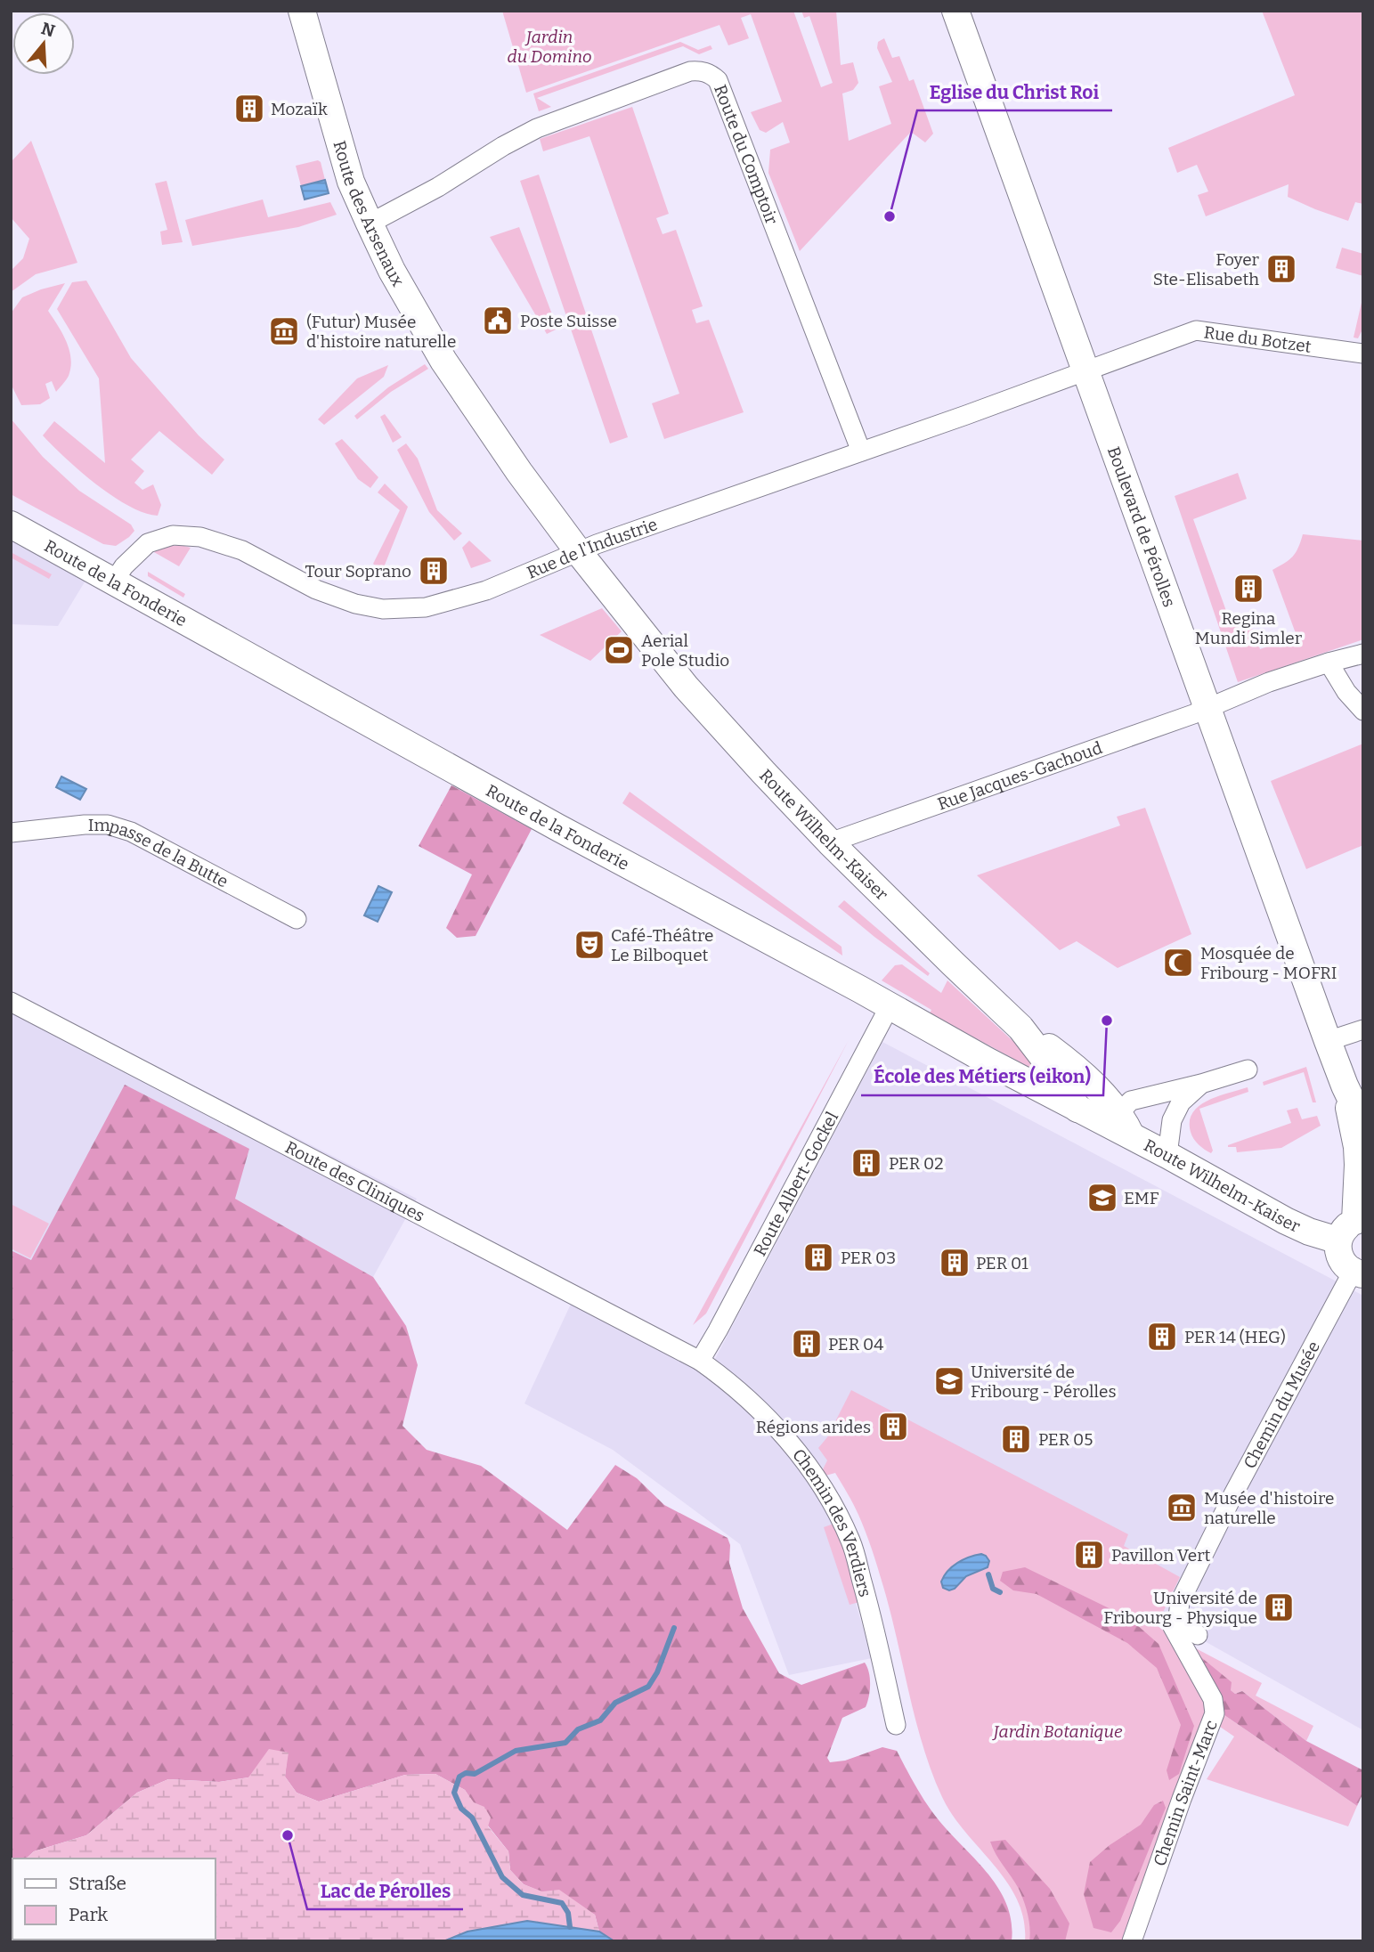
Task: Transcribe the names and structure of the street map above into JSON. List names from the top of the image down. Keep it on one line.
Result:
{"streets":{"main road":["Route des Arsenaux","Boulevard de Pérolles","Route de la Fonderie","Route Wilhelm-Kaiser"],"street":["Route du Comptoir","Rue du Botzet","Rue de l'Industrie","Rue Jacques-Gachoud","Impasse de la Butte","Route des Cliniques","Route Albert-Gockel","Chemin du Musée","Chemin des Verdiers","Chemin Saint-Marc"]},"crossings":[["Route du Comptoir","Route des Arsenaux"],["Route du Comptoir","Rue de l'Industrie"],["Route des Arsenaux","Rue de l'Industrie"],["Route des Arsenaux","Route Wilhelm-Kaiser"],["Rue du Botzet","Boulevard de Pérolles"],["Rue du Botzet","Rue de l'Industrie"],["Boulevard de Pérolles","Rue de l'Industrie"],["Boulevard de Pérolles","Rue Jacques-Gachoud"],["Boulevard de Pérolles","Route Wilhelm-Kaiser"],["Rue de l'Industrie","Route de la Fonderie"],["Rue de l'Industrie","Route Wilhelm-Kaiser"],["Route de la Fonderie","Route Wilhelm-Kaiser"],["Route de la Fonderie","Route Albert-Gockel"],["Rue Jacques-Gachoud","Route Wilhelm-Kaiser"],["Route des Cliniques","Route Albert-Gockel"],["Route des Cliniques","Chemin des Verdiers"],["Route Albert-Gockel","Chemin des Verdiers"],["Chemin du Musée","Chemin Saint-Marc"]],"parks":["Jardin du Domino","Jardin Botanique"],"places":{"building":["Mozaïk","Foyer Ste-Elisabeth","Tour Soprano","Regina Mundi Simler","PER 02","PER 03","PER 01","PER 14 (HEG)","PER 04","Régions arides","PER 05","Pavillon Vert","Université de Fribourg - Physique"],"other":["Eglise du Christ Roi","École des Métiers (eikon)","Lac de Pérolles"],"public building":["Poste Suisse"],"museum":["(Futur) Musée d'histoire naturelle","Musée d'histoire naturelle"],"sports":["Aerial Pole Studio"],"theatre":["Café-Théâtre Le Bilboquet"],"mosque":["Mosquée de Fribourg - MOFRI"],"school or university":["EMF","Université de Fribourg - Pérolles"]},"legend":["Straße","Park"],"north":"top"}
